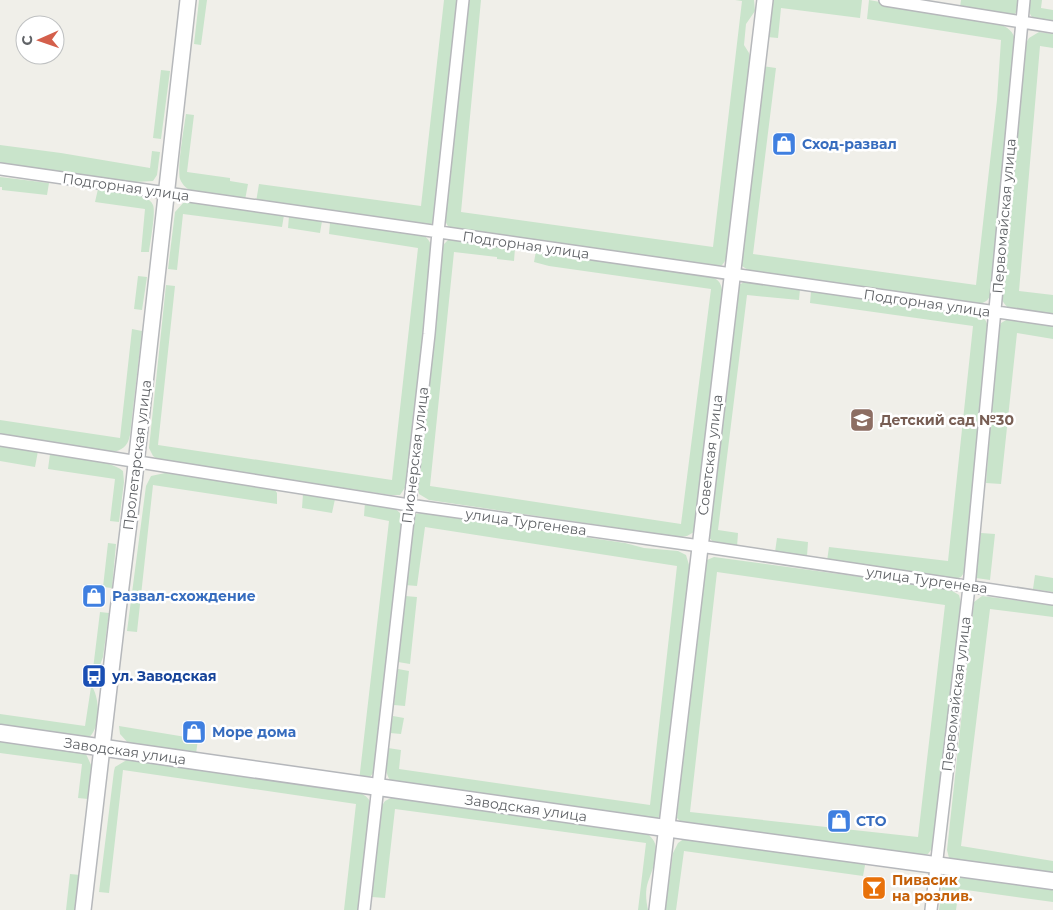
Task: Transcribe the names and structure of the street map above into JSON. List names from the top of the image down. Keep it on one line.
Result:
{"streets":{"main road":["Заводская улица"],"street":["Подгорная улица","Первомайская улица","Пролетарская улица","Пионерская улица","Советская улица","улица Тургенева"]},"crossings":[["Подгорная улица","Первомайская улица"],["Подгорная улица","Пролетарская улица"],["Подгорная улица","Пионерская улица"],["Подгорная улица","Советская улица"],["Первомайская улица","улица Тургенева"],["Первомайская улица","Заводская улица"],["Пролетарская улица","улица Тургенева"],["Пролетарская улица","Заводская улица"],["Пионерская улица","улица Тургенева"],["Пионерская улица","Заводская улица"],["Советская улица","улица Тургенева"],["Советская улица","Заводская улица"]],"places":{"shop":["Сход-развал","Развал-схождение","Море дома","СТО"],"school or university":["Детский сад №30"],"bus stop":["ул. Заводская"],"bar":["Пивасик на розлив."]},"north":"left"}
